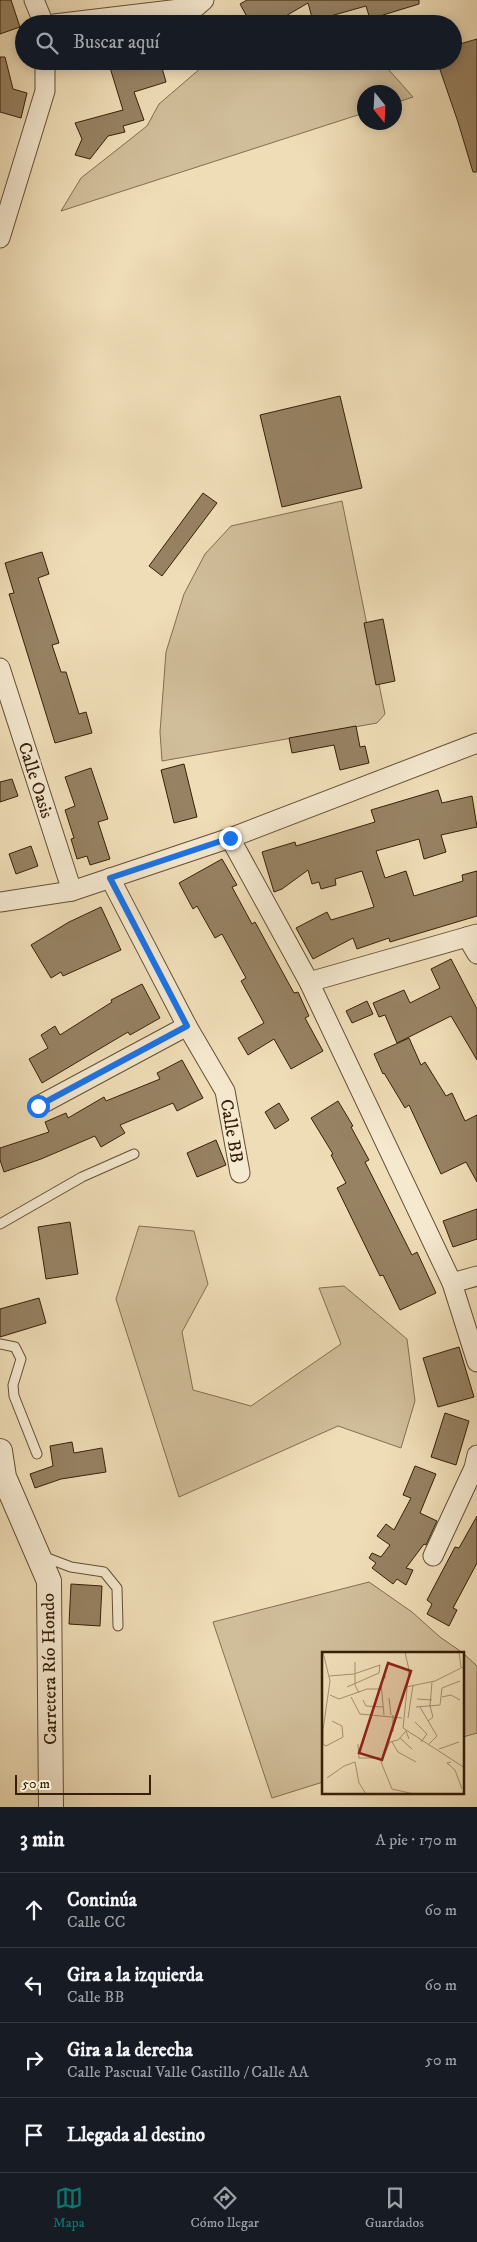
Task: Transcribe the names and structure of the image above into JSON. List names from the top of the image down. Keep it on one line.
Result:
{"streets":{"street":["Calle Oasis","Calle BB","Carretera Río Hondo"]},"scale_bar":"50 m","north":"bottom","page":{"search":"Buscar aquí","scale":"50 m","heading":["3 min","A pie · 170 m"],"list":[["Continúa","Calle CC","60 m"],["Gira a la izquierda","Calle BB","60 m"],["Gira a la derecha","Calle Pascual Valle Castillo / Calle AA","50 m"],"Llegada al destino"],"nav":["Mapa","Cómo llegar","Guardados"]}}
